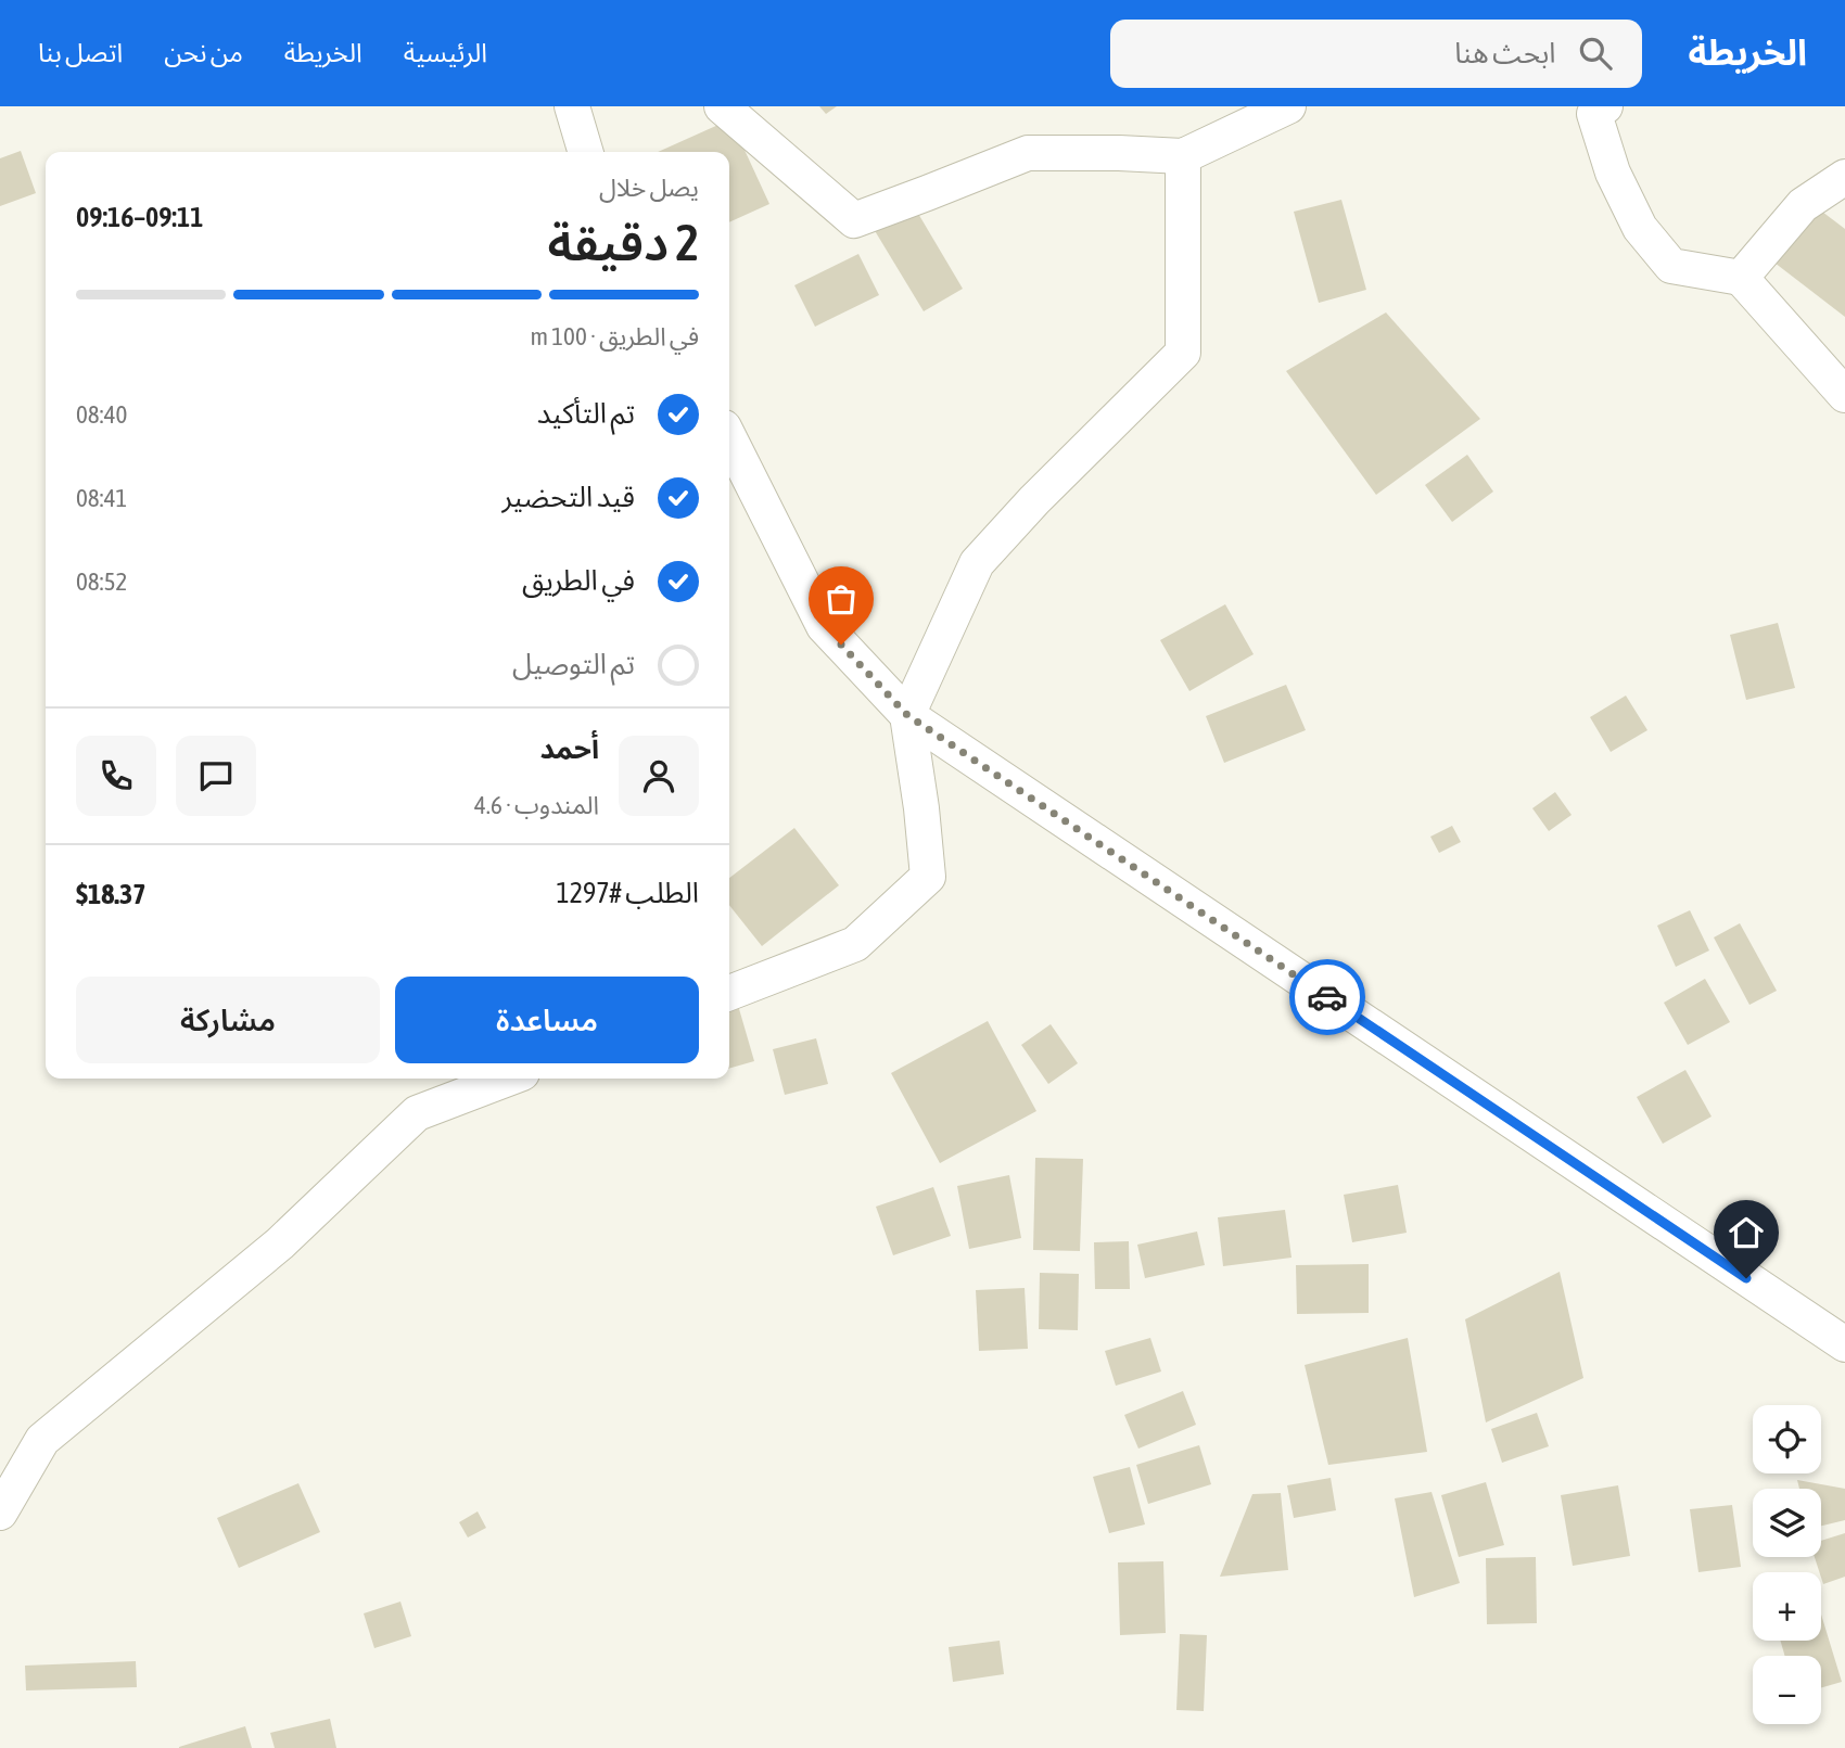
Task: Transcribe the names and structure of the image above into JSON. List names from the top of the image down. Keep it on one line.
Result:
{"page":{"header":"الخريطة","search":"ابحث هنا","nav":["الرئيسية","الخريطة","من نحن","اتصل بنا"],"heading":["2 دقيقة","يصل خلال","09:11–09:16"],"panel":["أحمد","المندوب · 4.6","الطلب #1297","$18.37"],"bar":"في الطريق · 100 m","list":[["تم التأكيد","08:40"],["قيد التحضير","08:41"],["في الطريق","08:52"],"تم التوصيل"],"buttons":["مساعدة","مشاركة"],"map_buttons":["+","−"]}}
